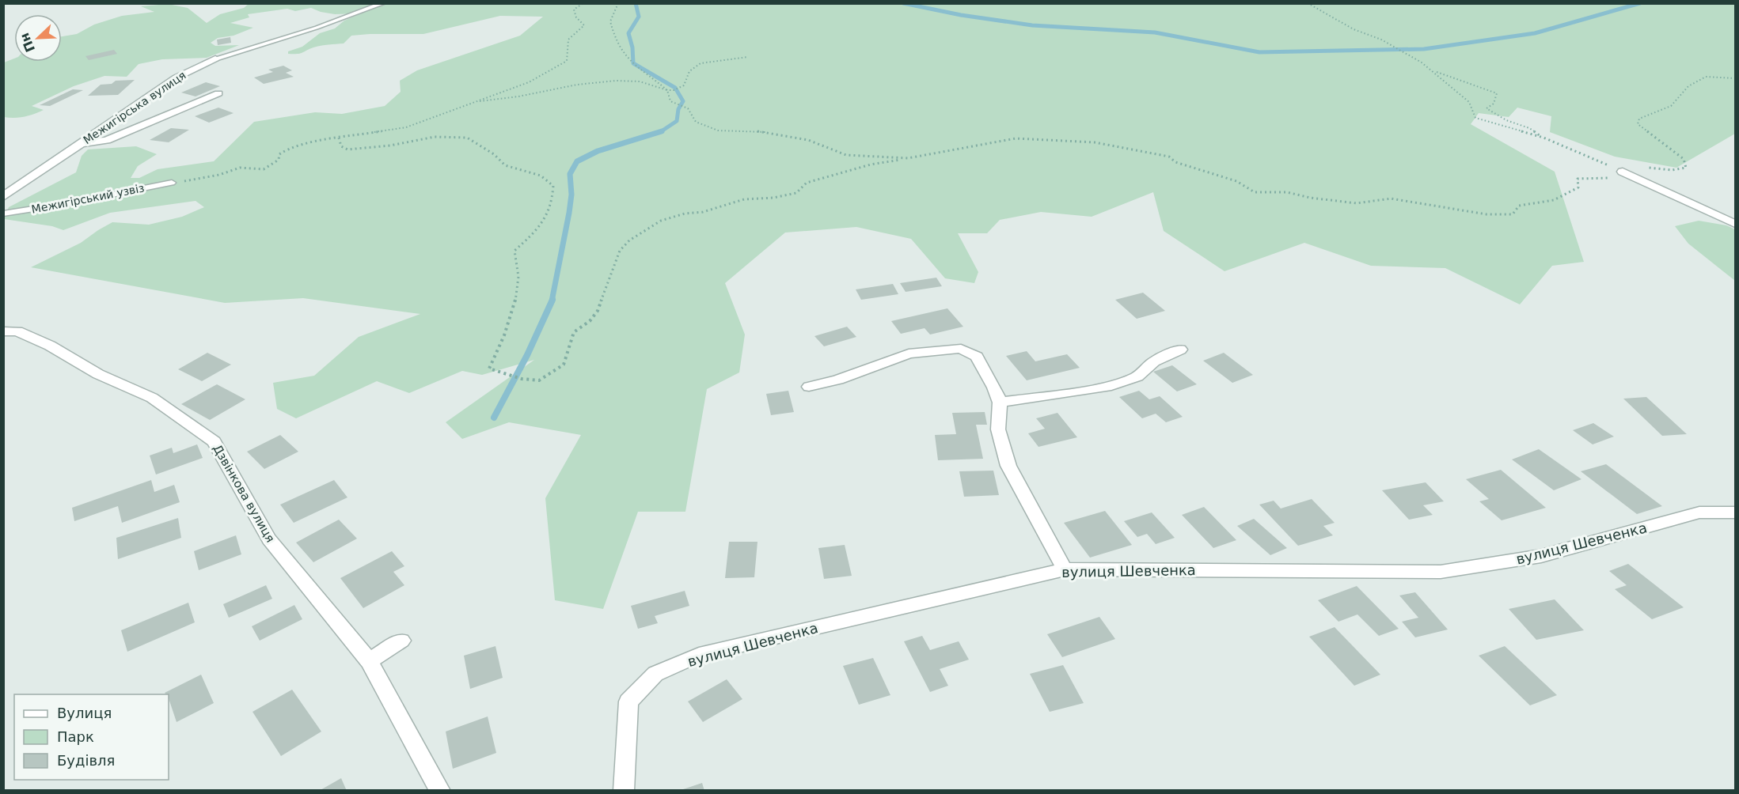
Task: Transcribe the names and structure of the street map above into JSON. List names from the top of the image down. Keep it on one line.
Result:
{"streets":{"street":["Межигірська вулиця","Дзвінкова вулиця","вулиця Шевченка"],"lane":["Межигірський узвіз"]},"legend":["Вулиця","Парк","Будівля"],"north":"bottom left"}
